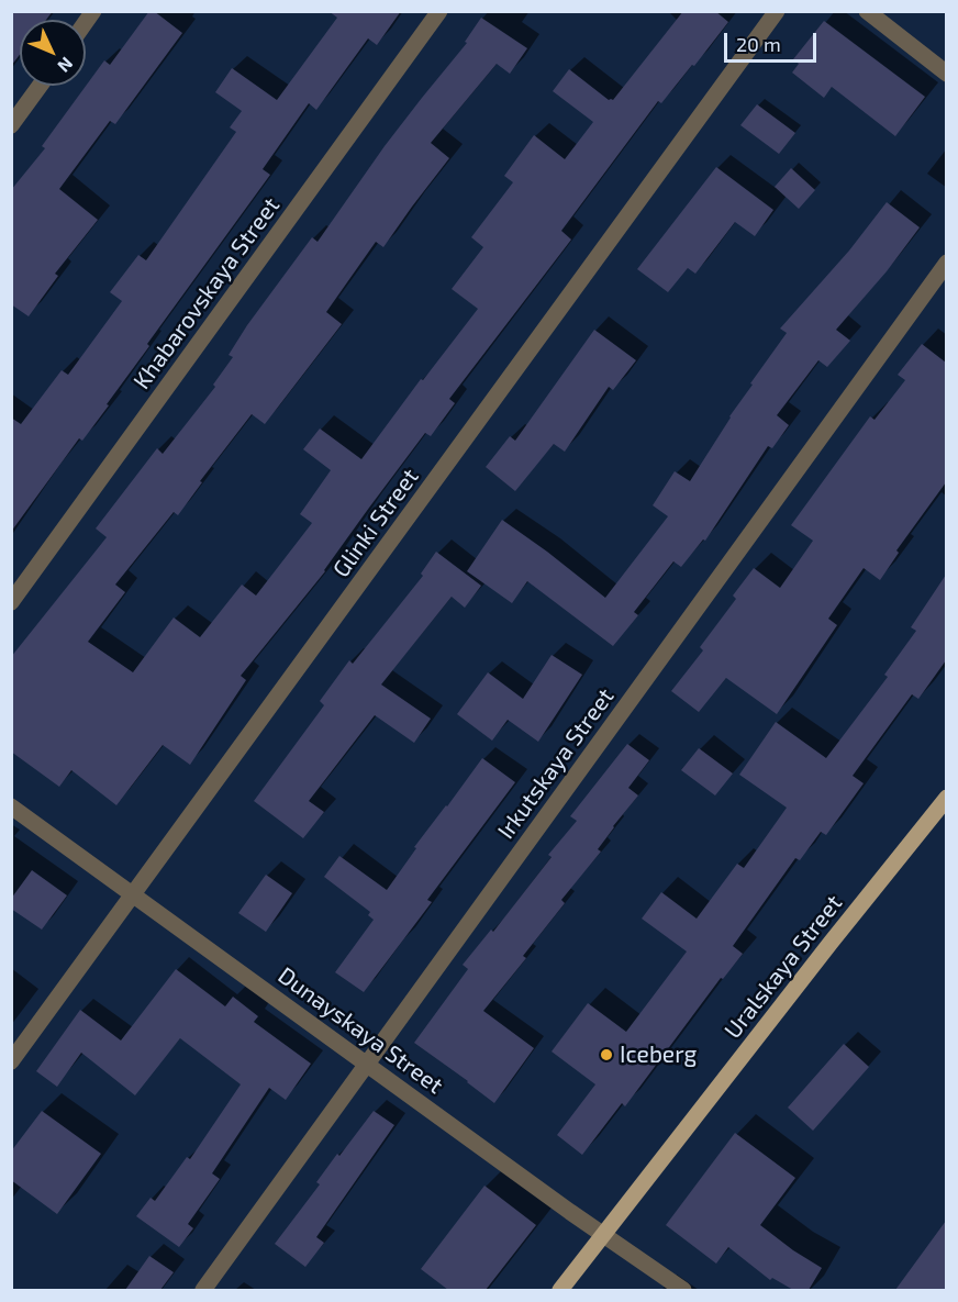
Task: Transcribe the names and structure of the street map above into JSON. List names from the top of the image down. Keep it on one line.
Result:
{"streets":{"main road":["Uralskaya Street"],"street":["Khabarovskaya Street","Glinki Street","Irkutskaya Street","Dunayskaya Street"]},"crossings":[["Glinki Street","Dunayskaya Street"],["Irkutskaya Street","Dunayskaya Street"],["Uralskaya Street","Dunayskaya Street"]],"places":["Iceberg"],"scale_bar":"20 m","north":"bottom right"}
